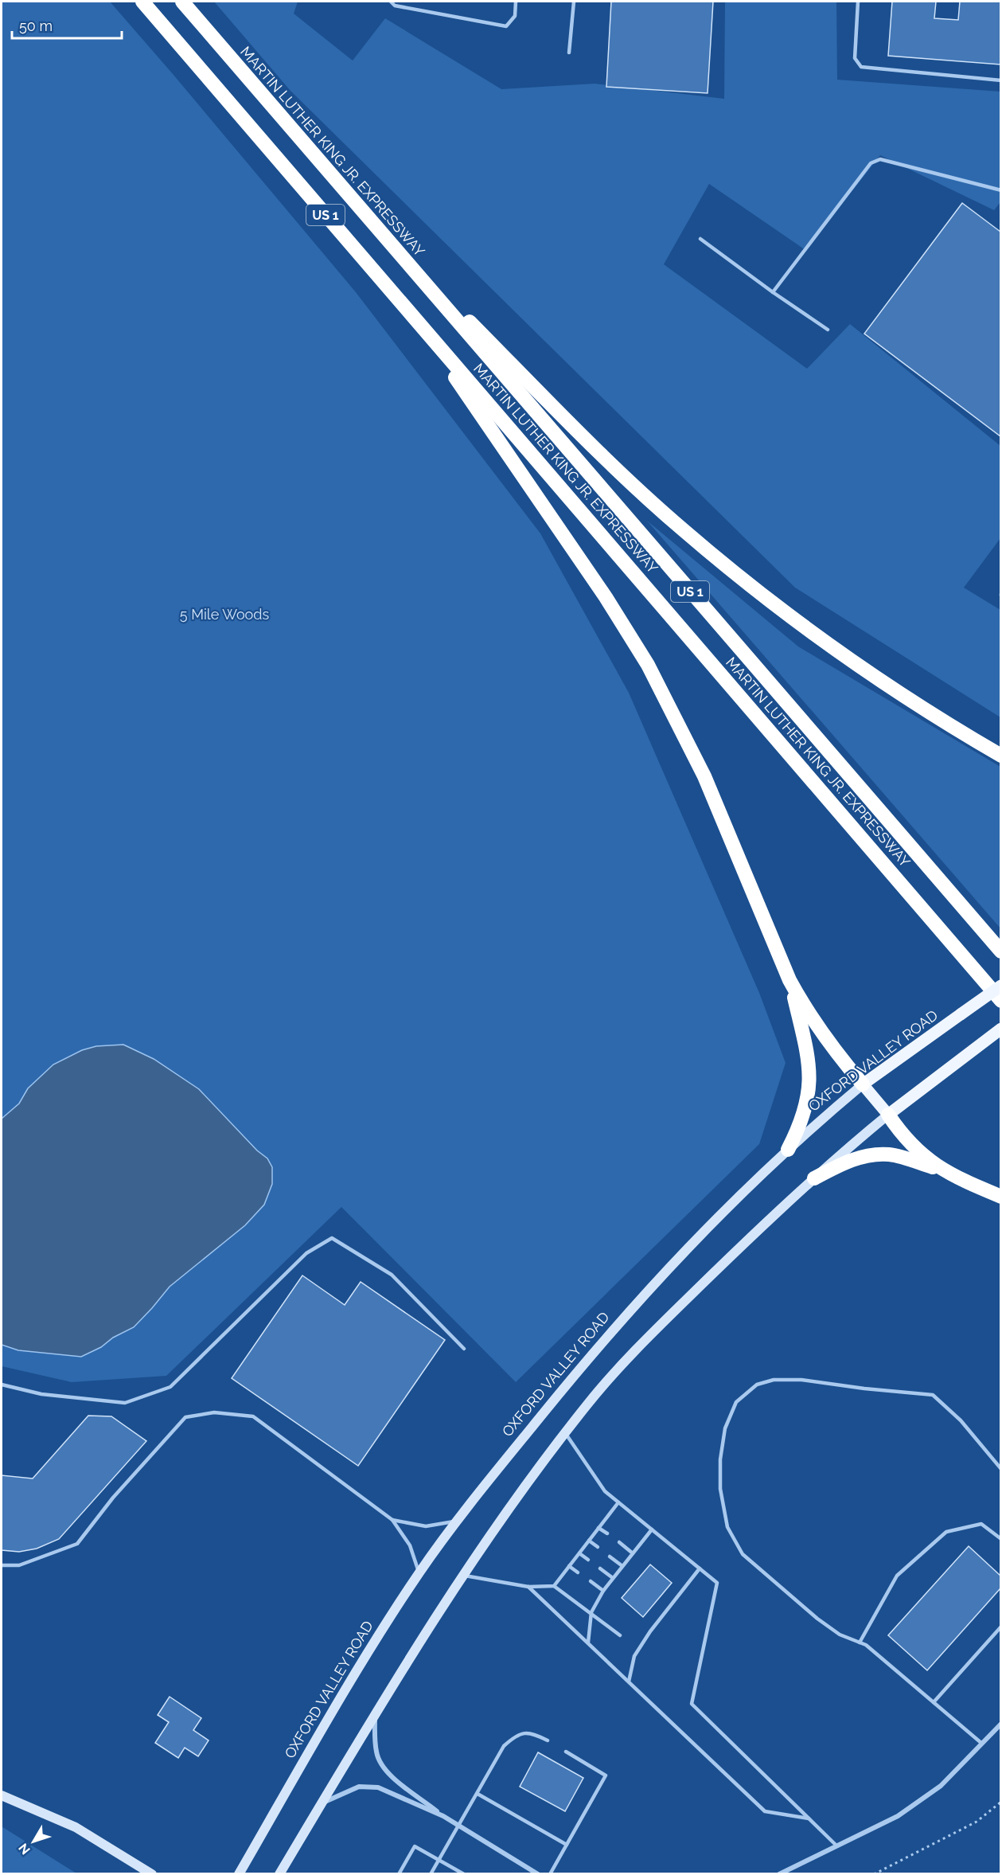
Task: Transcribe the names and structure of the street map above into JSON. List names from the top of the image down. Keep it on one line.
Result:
{"streets":{"highway":["MARTIN LUTHER KING JR. EXPRESSWAY","US 1"],"main road":["OXFORD VALLEY ROAD"]},"parks":["5 Mile Woods"],"scale_bar":"50 m","north":"bottom left"}
